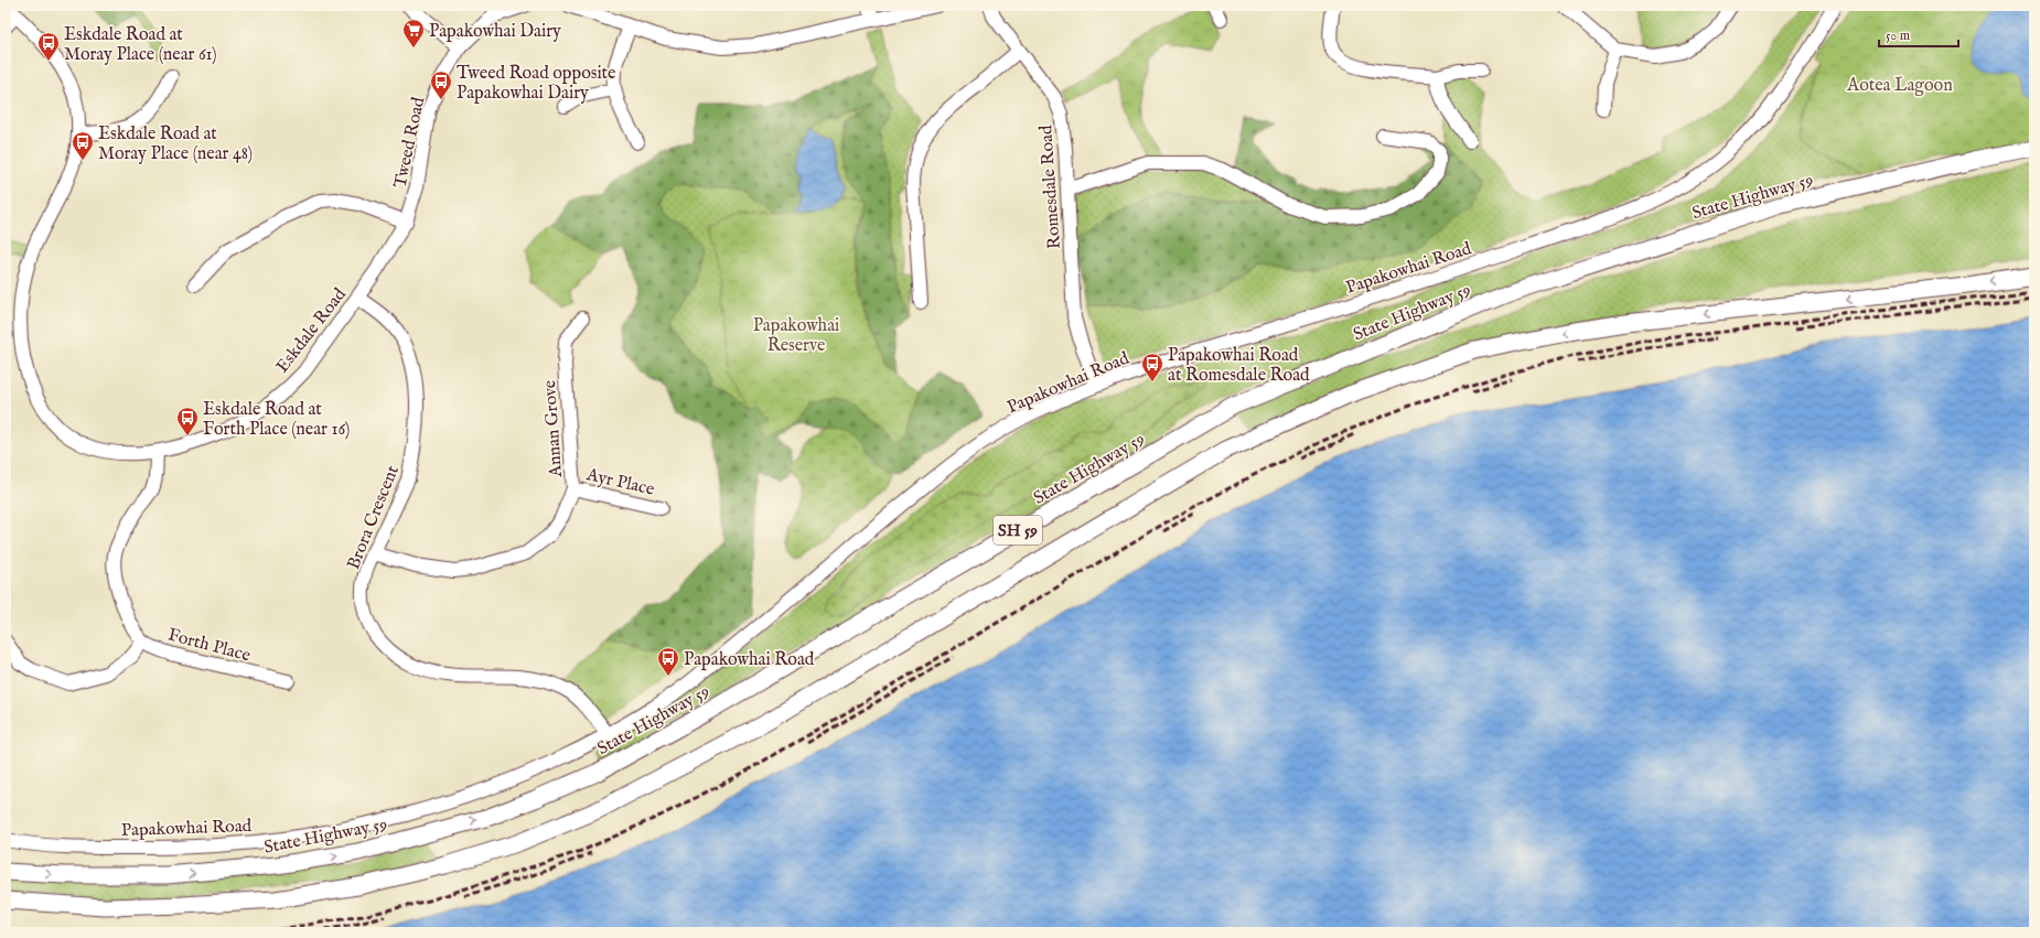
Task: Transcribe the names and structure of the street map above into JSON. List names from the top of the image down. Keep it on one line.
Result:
{"streets":{"main road":["State Highway 59","SH 59"],"street":["Tweed Road","Romesdale Road","Papakowhai Road","Eskdale Road","Annan Grove","Ayr Place","Brora Crescent","Forth Place"]},"crossings":[["Tweed Road","Eskdale Road"],["Romesdale Road","Papakowhai Road"],["Papakowhai Road","Brora Crescent"],["Eskdale Road","Brora Crescent"],["Eskdale Road","Forth Place"],["Annan Grove","Ayr Place"],["Annan Grove","Brora Crescent"]],"parks":["Aotea Lagoon","Papakowhai Reserve"],"places":{"supermarket":["Papakowhai Dairy"],"bus stop":["Eskdale Road at Moray Place (near 61)","Tweed Road opposite Papakowhai Dairy","Eskdale Road at Moray Place (near 48)","Papakowhai Road at Romesdale Road","Eskdale Road at Forth Place (near 16)","Papakowhai Road"]},"scale_bar":"50 m"}
